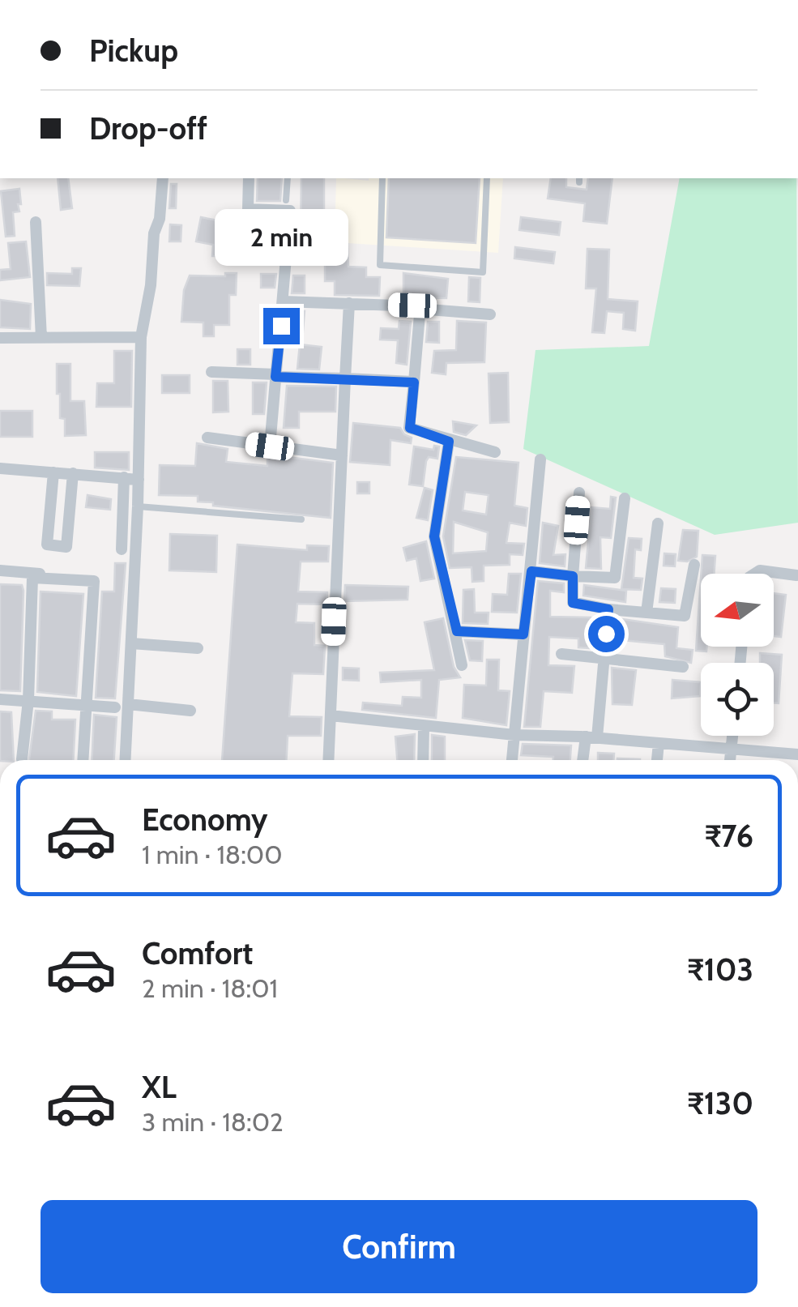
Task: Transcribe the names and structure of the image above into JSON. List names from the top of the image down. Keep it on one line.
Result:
{"north":"left","page":{"banner":["Pickup","Drop-off"],"bubble":"2 min","list":[{"name":"Economy","note":"1 min · 18:00","value":"₹76"},{"name":"Comfort","note":"2 min · 18:01","value":"₹103"},{"name":"XL","note":"3 min · 18:02","value":"₹130"}],"buttons":"Confirm"}}
